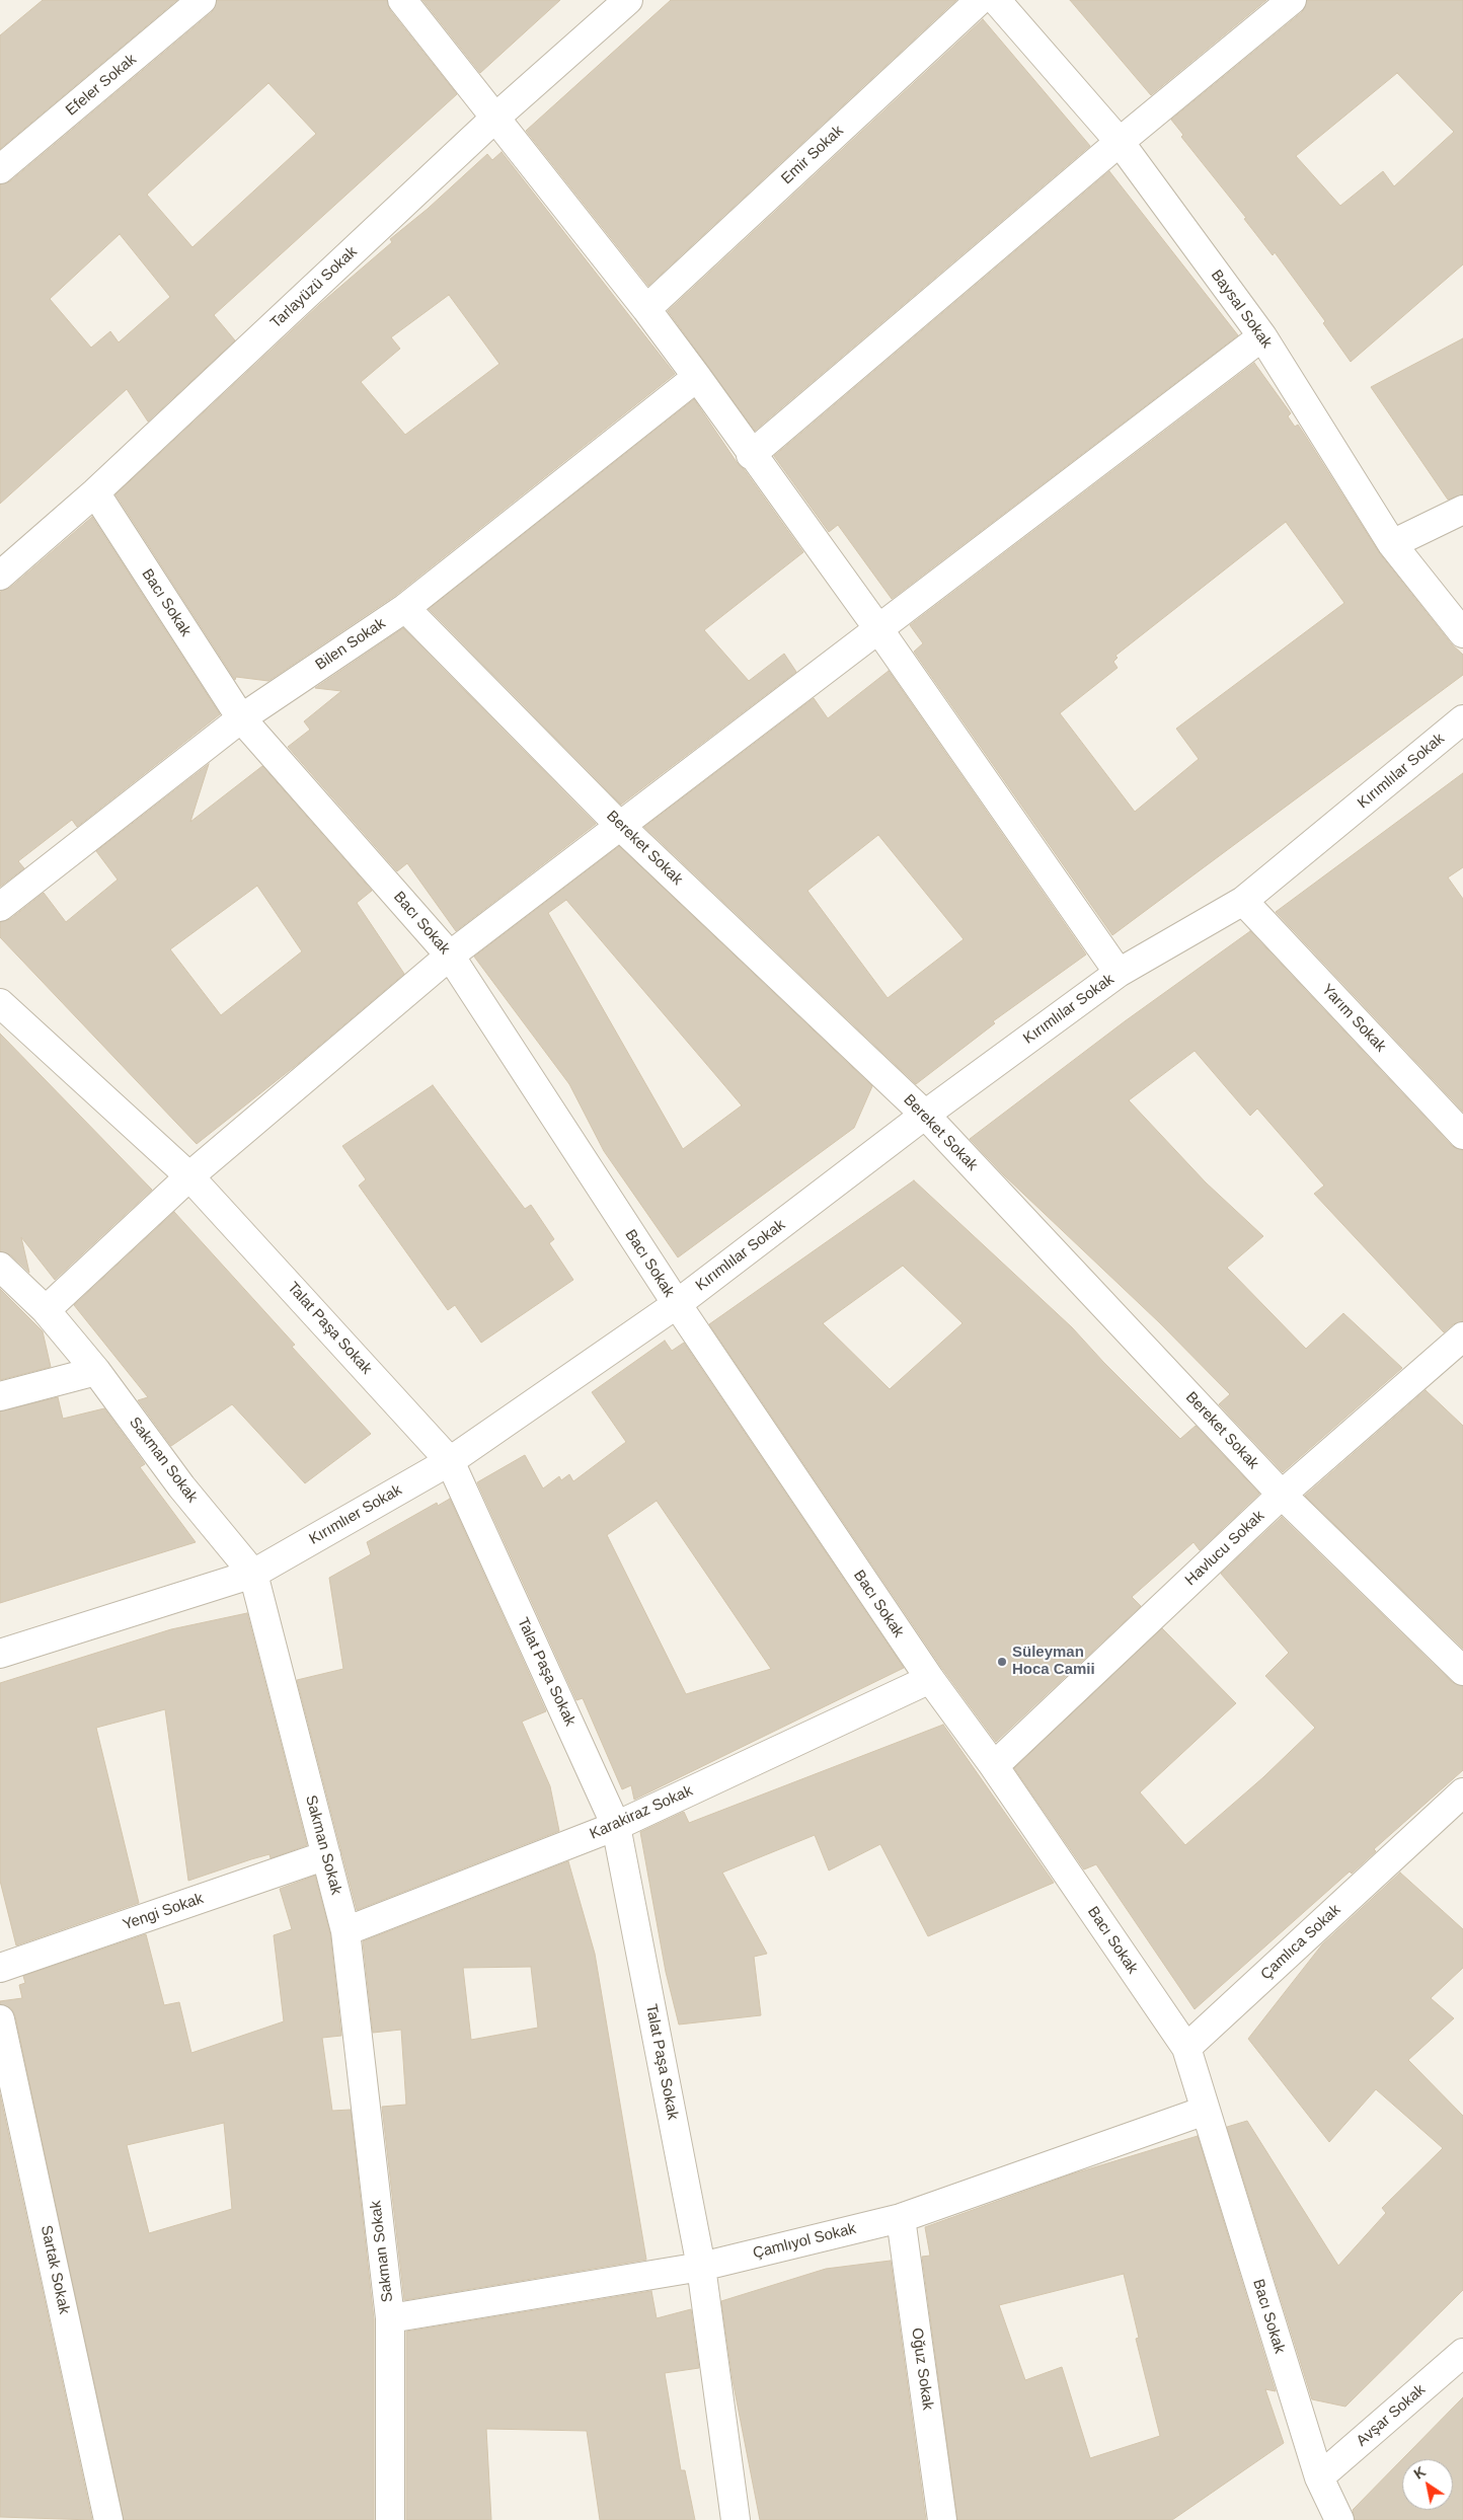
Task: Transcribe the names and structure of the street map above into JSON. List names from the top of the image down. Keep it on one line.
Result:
{"streets":{"street":["Efeler Sokak","Emir Sokak","Tarlayüzü Sokak","Baysal Sokak","Bacı Sokak","Bilen Sokak","Kırımlılar Sokak","Bereket Sokak","Yarım Sokak","Talat Paşa Sokak","Sakman Sokak","Kırımlıer Sokak","Havlucu Sokak","Karakiraz Sokak","Yengi Sokak","Çamlıca Sokak","Çamlıyol Sokak","Sartak Sokak","Oğuz Sokak","Avşar Sokak"]},"crossings":[["Tarlayüzü Sokak","Bacı Sokak"],["Bacı Sokak","Bilen Sokak"],["Bacı Sokak","Kırımlılar Sokak"],["Bacı Sokak","Kırımlıer Sokak"],["Bacı Sokak","Havlucu Sokak"],["Bacı Sokak","Karakiraz Sokak"],["Bacı Sokak","Çamlıca Sokak"],["Bacı Sokak","Çamlıyol Sokak"],["Bacı Sokak","Avşar Sokak"],["Bilen Sokak","Bereket Sokak"],["Kırımlılar Sokak","Bereket Sokak"],["Kırımlılar Sokak","Yarım Sokak"],["Kırımlılar Sokak","Kırımlıer Sokak"],["Bereket Sokak","Havlucu Sokak"],["Talat Paşa Sokak","Kırımlıer Sokak"],["Talat Paşa Sokak","Karakiraz Sokak"],["Talat Paşa Sokak","Çamlıyol Sokak"],["Sakman Sokak","Kırımlıer Sokak"],["Sakman Sokak","Karakiraz Sokak"],["Sakman Sokak","Yengi Sokak"],["Sakman Sokak","Çamlıyol Sokak"],["Çamlıyol Sokak","Oğuz Sokak"]],"places":["Süleyman Hoca Camii"],"north":"top left"}
